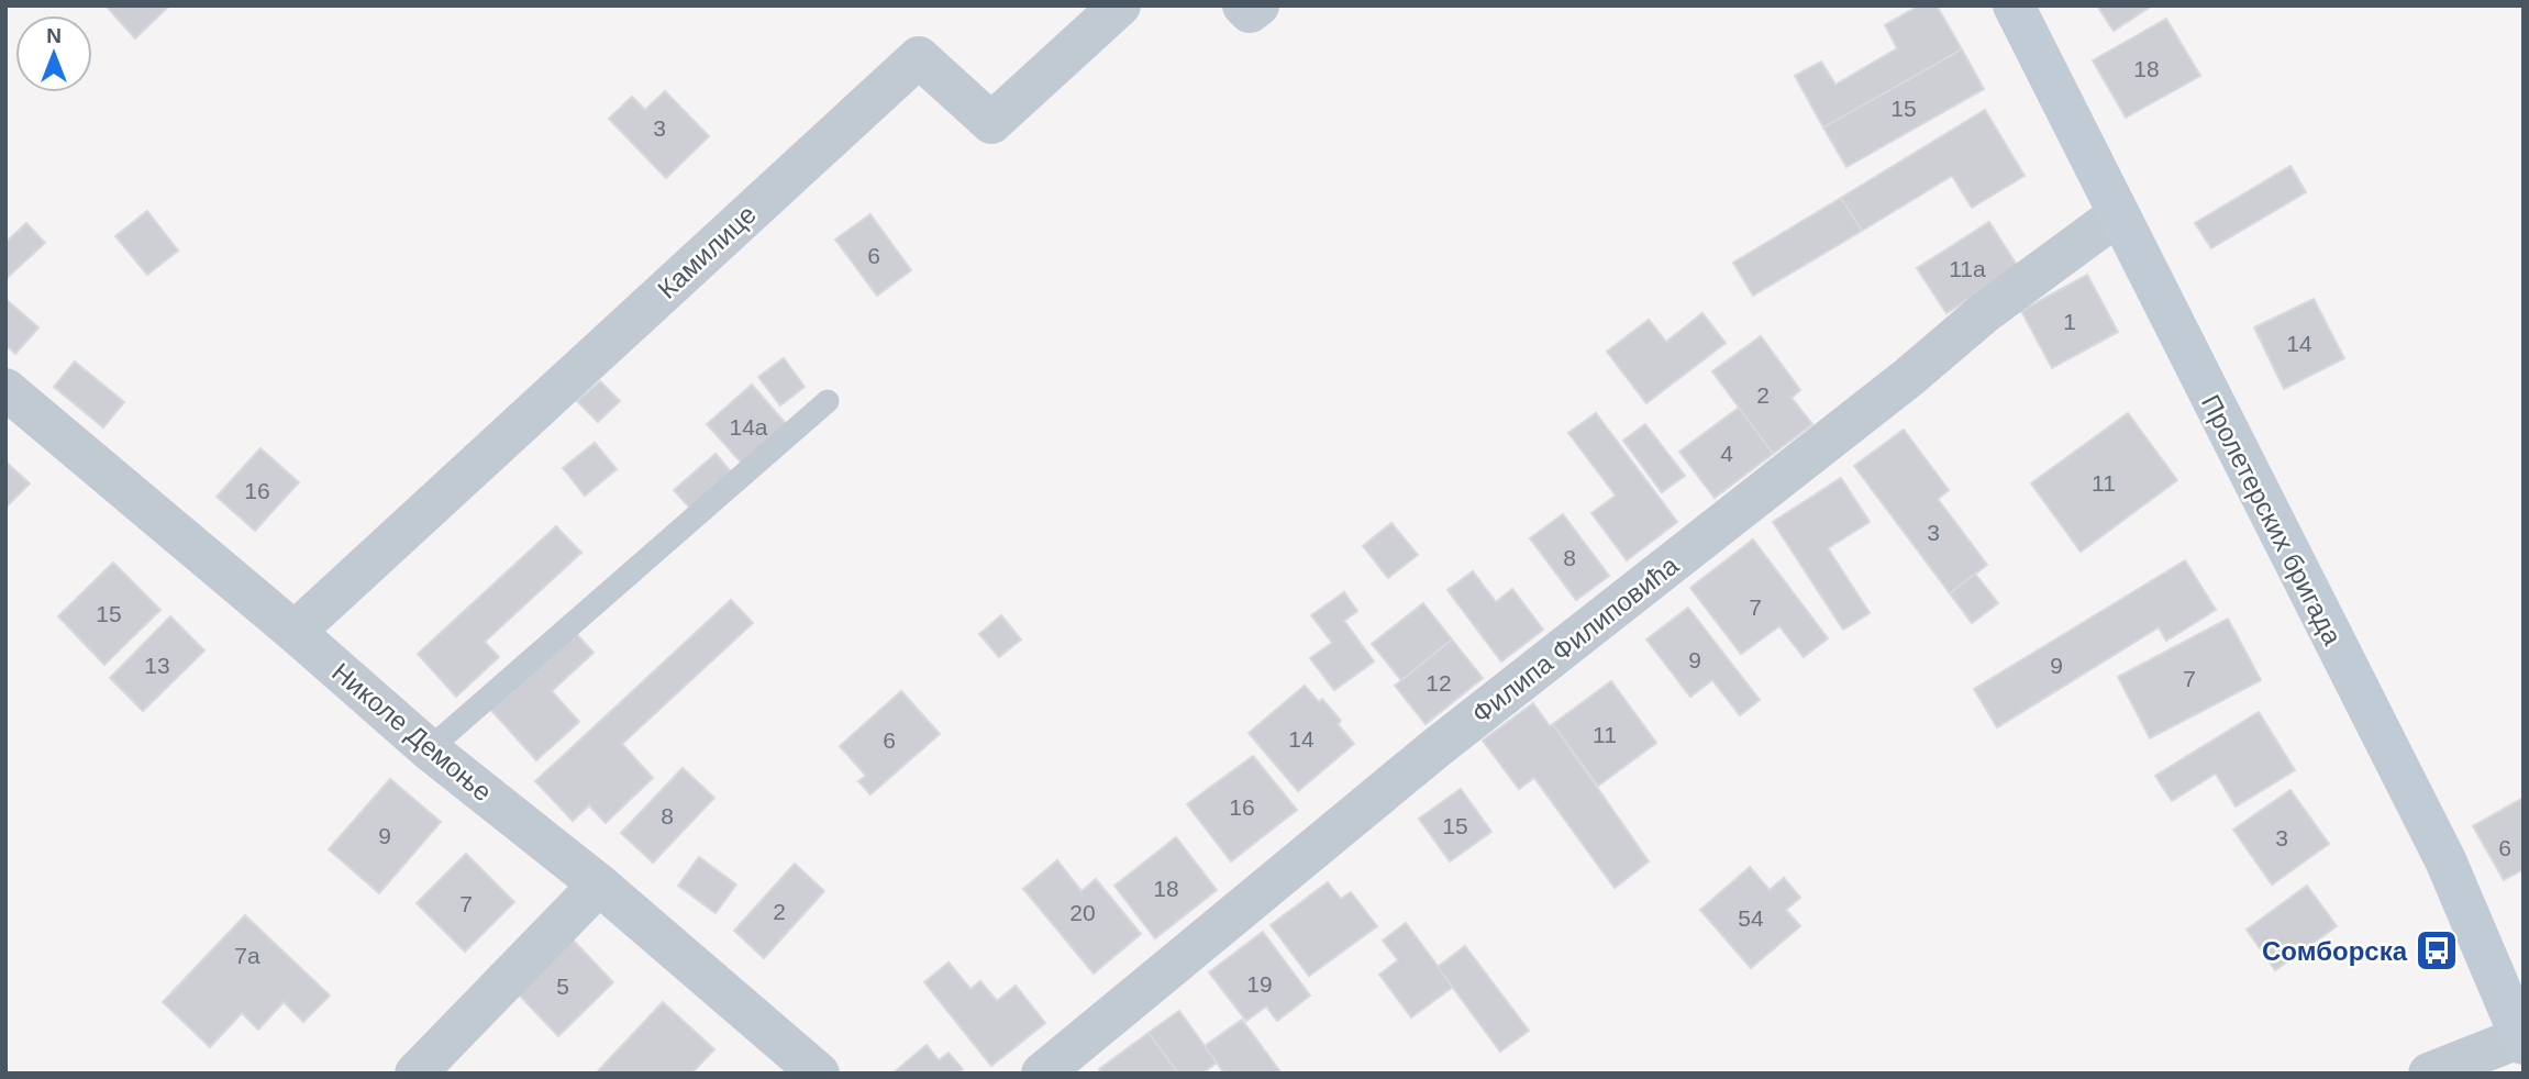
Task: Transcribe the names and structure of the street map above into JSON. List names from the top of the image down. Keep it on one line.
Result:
{"streets":{"street":["Камилице","Пролетерских бригада","Филипа Филиповића","Николе Демоње"]},"crossings":[["Камилице","Николе Демоње"],["Пролетерских бригада","Филипа Филиповића"]],"places":{"bus stop":["Сомборска"]},"house_numbers":["18","15","3","6","11a","1","14","2","14a","4","11","16","3","8","7","15","9","13","9","7","12","11","14","6","16","8","15","9","3","6","18","7","2","20","54","7a","19","5"],"north":"top"}
